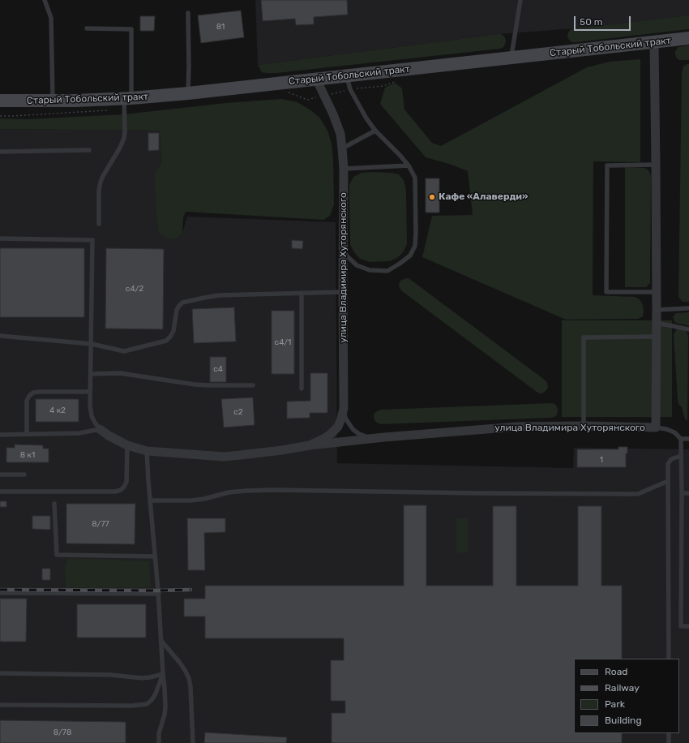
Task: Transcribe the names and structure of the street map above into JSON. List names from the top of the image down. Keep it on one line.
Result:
{"streets":{"street":["Старый Тобольский тракт","улица Владимира Хуторянского"]},"crossings":[["Старый Тобольский тракт","улица Владимира Хуторянского"]],"places":["Кафе «Алаверди»"],"house_numbers":["81","с4/2","с4/1","с4","4 к2","с2","8 к1","1","8/77","8/78"],"legend":["Road","Railway","Park","Building"],"scale_bar":"50 m"}
